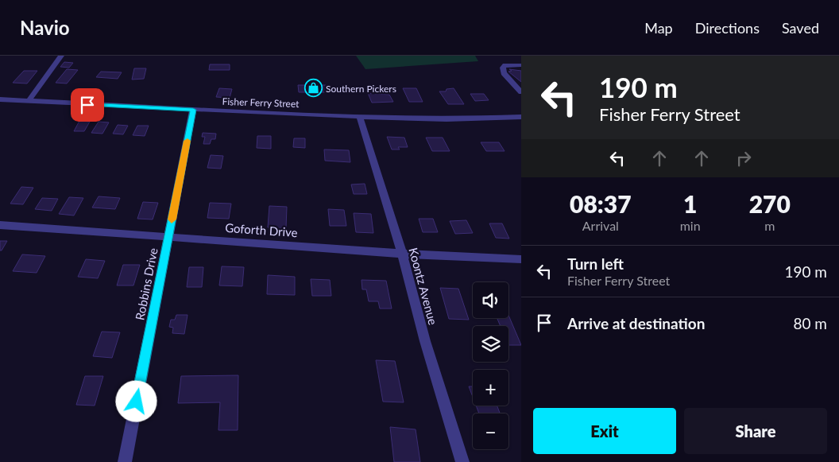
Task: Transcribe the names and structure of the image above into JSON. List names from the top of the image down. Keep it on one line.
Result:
{"streets":{"street":["Fisher Ferry Street","Goforth Drive","Robbins Drive","Koontz Avenue"]},"crossings":[["Fisher Ferry Street","Robbins Drive"],["Fisher Ferry Street","Koontz Avenue"],["Goforth Drive","Robbins Drive"],["Goforth Drive","Koontz Avenue"]],"places":{"shop":["Southern Pickers"]},"page":{"header":"Navio","nav":["Map","Directions","Saved"],"turn":["190 m","Fisher Ferry Street"],"eta":["08:37","Arrival","1","min","270","m"],"list":[{"name":"Turn left","note":"Fisher Ferry Street","value":"190 m"},{"name":"Arrive at destination","value":"80 m"}],"map_buttons":["+","−"],"buttons":["Exit","Share"]}}
